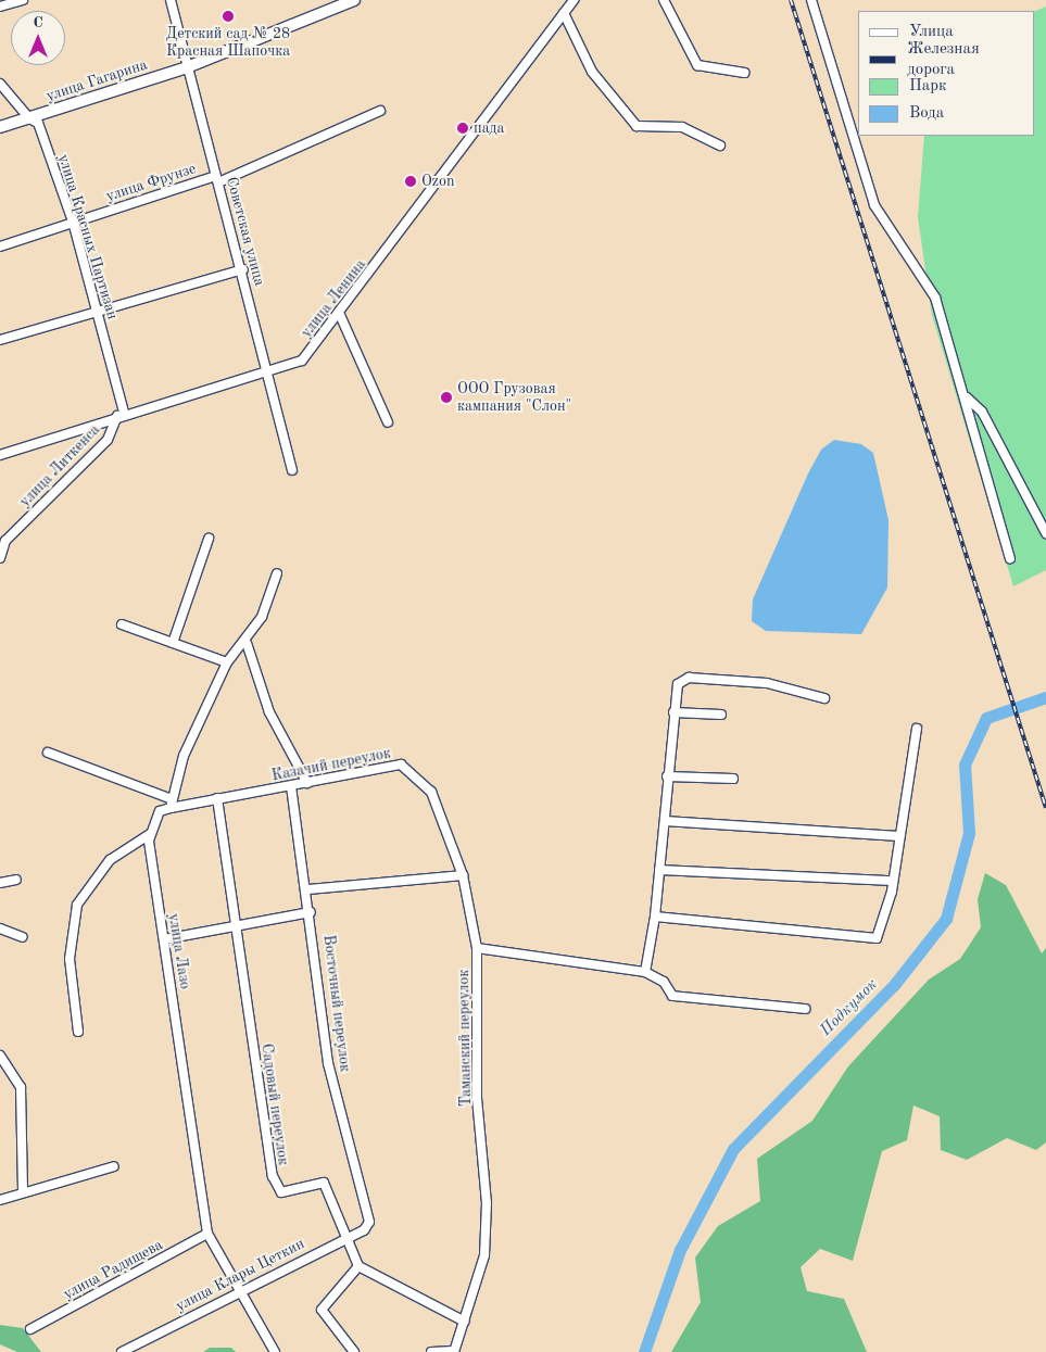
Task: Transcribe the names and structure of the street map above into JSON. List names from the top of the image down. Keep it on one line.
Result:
{"streets":{"main road":["улица Гагарина"],"street":["улица Фрунзе","Советская улица","улица Красных Партизан","улица Ленина","улица Литкенса","Казачий переулок","улица Лазо","Восточный переулок","Таманский переулок","Садовый переулок","улица Радищева","улица Клары Цеткин"]},"crossings":[["улица Гагарина","Советская улица"],["улица Гагарина","улица Красных Партизан"],["улица Фрунзе","Советская улица"],["улица Фрунзе","улица Красных Партизан"],["Советская улица","улица Ленина"],["улица Красных Партизан","улица Ленина"],["улица Красных Партизан","улица Литкенса"],["улица Ленина","улица Литкенса"],["Казачий переулок","Восточный переулок"],["Казачий переулок","Таманский переулок"],["Казачий переулок","Садовый переулок"],["улица Лазо","улица Радищева"],["улица Лазо","улица Клары Цеткин"],["Восточный переулок","улица Клары Цеткин"],["Садовый переулок","улица Клары Цеткин"]],"water":["Подкумок"],"places":["Детский сад № 28 Красная Шапочка","пада","Ozon","ООО Грузовая кампания \"Слон\""],"legend":["Улица","Железная дорога","Парк","Вода"],"north":"top"}
